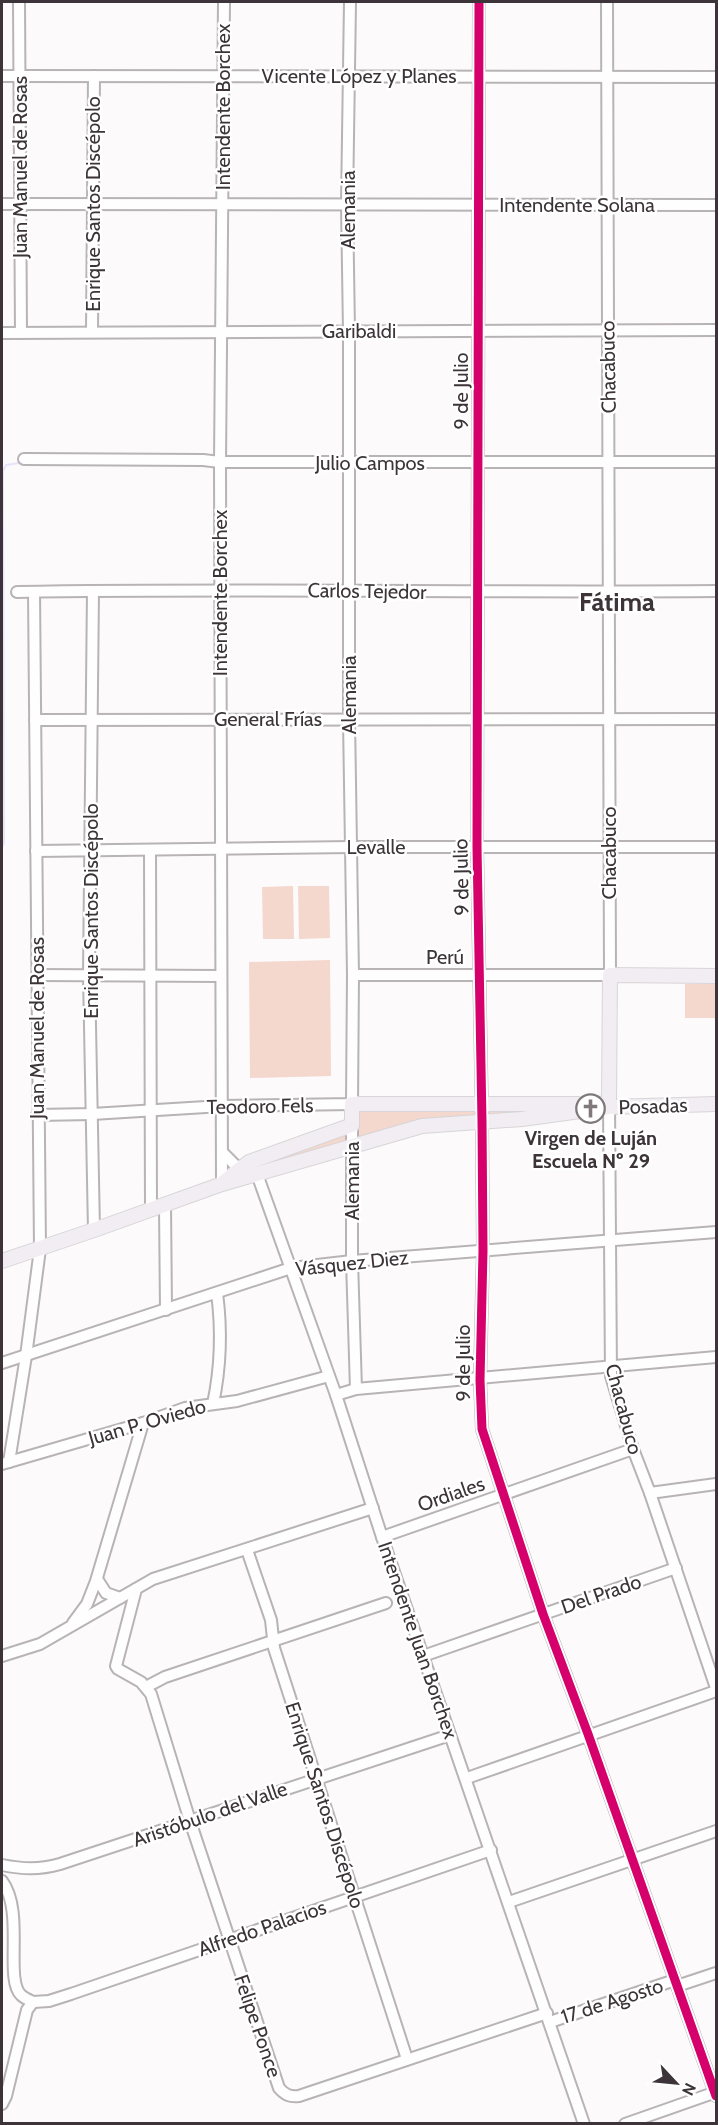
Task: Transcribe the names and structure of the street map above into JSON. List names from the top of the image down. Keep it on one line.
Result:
{"streets":{"main road":["Alemania","Chacabuco","Perú","Teodoro Fels","Posadas"],"street":["Vicente López y Planes","Intendente Borchex","Juan Manuel de Rosas","Enrique Santos Discépolo","Intendente Solana","Garibaldi","9 de Julio","Julio Campos","Carlos Tejedor","General Frías","Levalle","Vásquez Diez","Juan P. Oviedo","Ordiales","Del Prado","Intendente Juan Borchex","Aristóbulo del Valle","Alfredo Palacios","17 de Agosto","Felipe Ponce"]},"crossings":[["Vicente López y Planes","Intendente Borchex"],["Vicente López y Planes","Juan Manuel de Rosas"],["Vicente López y Planes","Enrique Santos Discépolo"],["Vicente López y Planes","Alemania"],["Vicente López y Planes","Chacabuco"],["Vicente López y Planes","9 de Julio"],["Intendente Borchex","Intendente Solana"],["Intendente Borchex","Garibaldi"],["Intendente Borchex","Julio Campos"],["Intendente Borchex","Carlos Tejedor"],["Intendente Borchex","General Frías"],["Intendente Borchex","Levalle"],["Intendente Borchex","Teodoro Fels"],["Intendente Borchex","Posadas"],["Juan Manuel de Rosas","Intendente Solana"],["Juan Manuel de Rosas","Garibaldi"],["Juan Manuel de Rosas","Carlos Tejedor"],["Juan Manuel de Rosas","General Frías"],["Juan Manuel de Rosas","Levalle"],["Juan Manuel de Rosas","Teodoro Fels"],["Juan Manuel de Rosas","Posadas"],["Juan Manuel de Rosas","Vásquez Diez"],["Juan Manuel de Rosas","Juan P. Oviedo"],["Enrique Santos Discépolo","Intendente Solana"],["Enrique Santos Discépolo","Garibaldi"],["Enrique Santos Discépolo","Carlos Tejedor"],["Enrique Santos Discépolo","General Frías"],["Enrique Santos Discépolo","Levalle"],["Enrique Santos Discépolo","Teodoro Fels"],["Enrique Santos Discépolo","Posadas"],["Enrique Santos Discépolo","Aristóbulo del Valle"],["Enrique Santos Discépolo","Alfredo Palacios"],["Enrique Santos Discépolo","17 de Agosto"],["Intendente Solana","Alemania"],["Intendente Solana","Chacabuco"],["Intendente Solana","9 de Julio"],["Alemania","Garibaldi"],["Alemania","Julio Campos"],["Alemania","Carlos Tejedor"],["Alemania","General Frías"],["Alemania","Levalle"],["Alemania","Perú"],["Alemania","Teodoro Fels"],["Alemania","Posadas"],["Alemania","Vásquez Diez"],["Garibaldi","Chacabuco"],["Garibaldi","9 de Julio"],["Chacabuco","Julio Campos"],["Chacabuco","Carlos Tejedor"],["Chacabuco","General Frías"],["Chacabuco","Levalle"],["Chacabuco","Perú"],["Chacabuco","Posadas"],["Chacabuco","Vásquez Diez"],["Chacabuco","Ordiales"],["Chacabuco","Del Prado"],["9 de Julio","Julio Campos"],["9 de Julio","Carlos Tejedor"],["9 de Julio","General Frías"],["9 de Julio","Levalle"],["9 de Julio","Perú"],["9 de Julio","Teodoro Fels"],["9 de Julio","Posadas"],["9 de Julio","Vásquez Diez"],["9 de Julio","Ordiales"],["9 de Julio","Del Prado"],["9 de Julio","17 de Agosto"],["Teodoro Fels","Posadas"],["Posadas","Intendente Juan Borchex"],["Vásquez Diez","Intendente Juan Borchex"],["Juan P. Oviedo","Intendente Juan Borchex"],["Ordiales","Intendente Juan Borchex"],["Del Prado","Intendente Juan Borchex"],["Intendente Juan Borchex","Aristóbulo del Valle"],["Intendente Juan Borchex","Alfredo Palacios"],["Intendente Juan Borchex","17 de Agosto"],["Aristóbulo del Valle","Felipe Ponce"],["Alfredo Palacios","Felipe Ponce"],["17 de Agosto","Felipe Ponce"]],"districts":["Fátima"],"places":{"church":["Virgen de Luján Escuela Nº 29"]},"north":"bottom right"}
